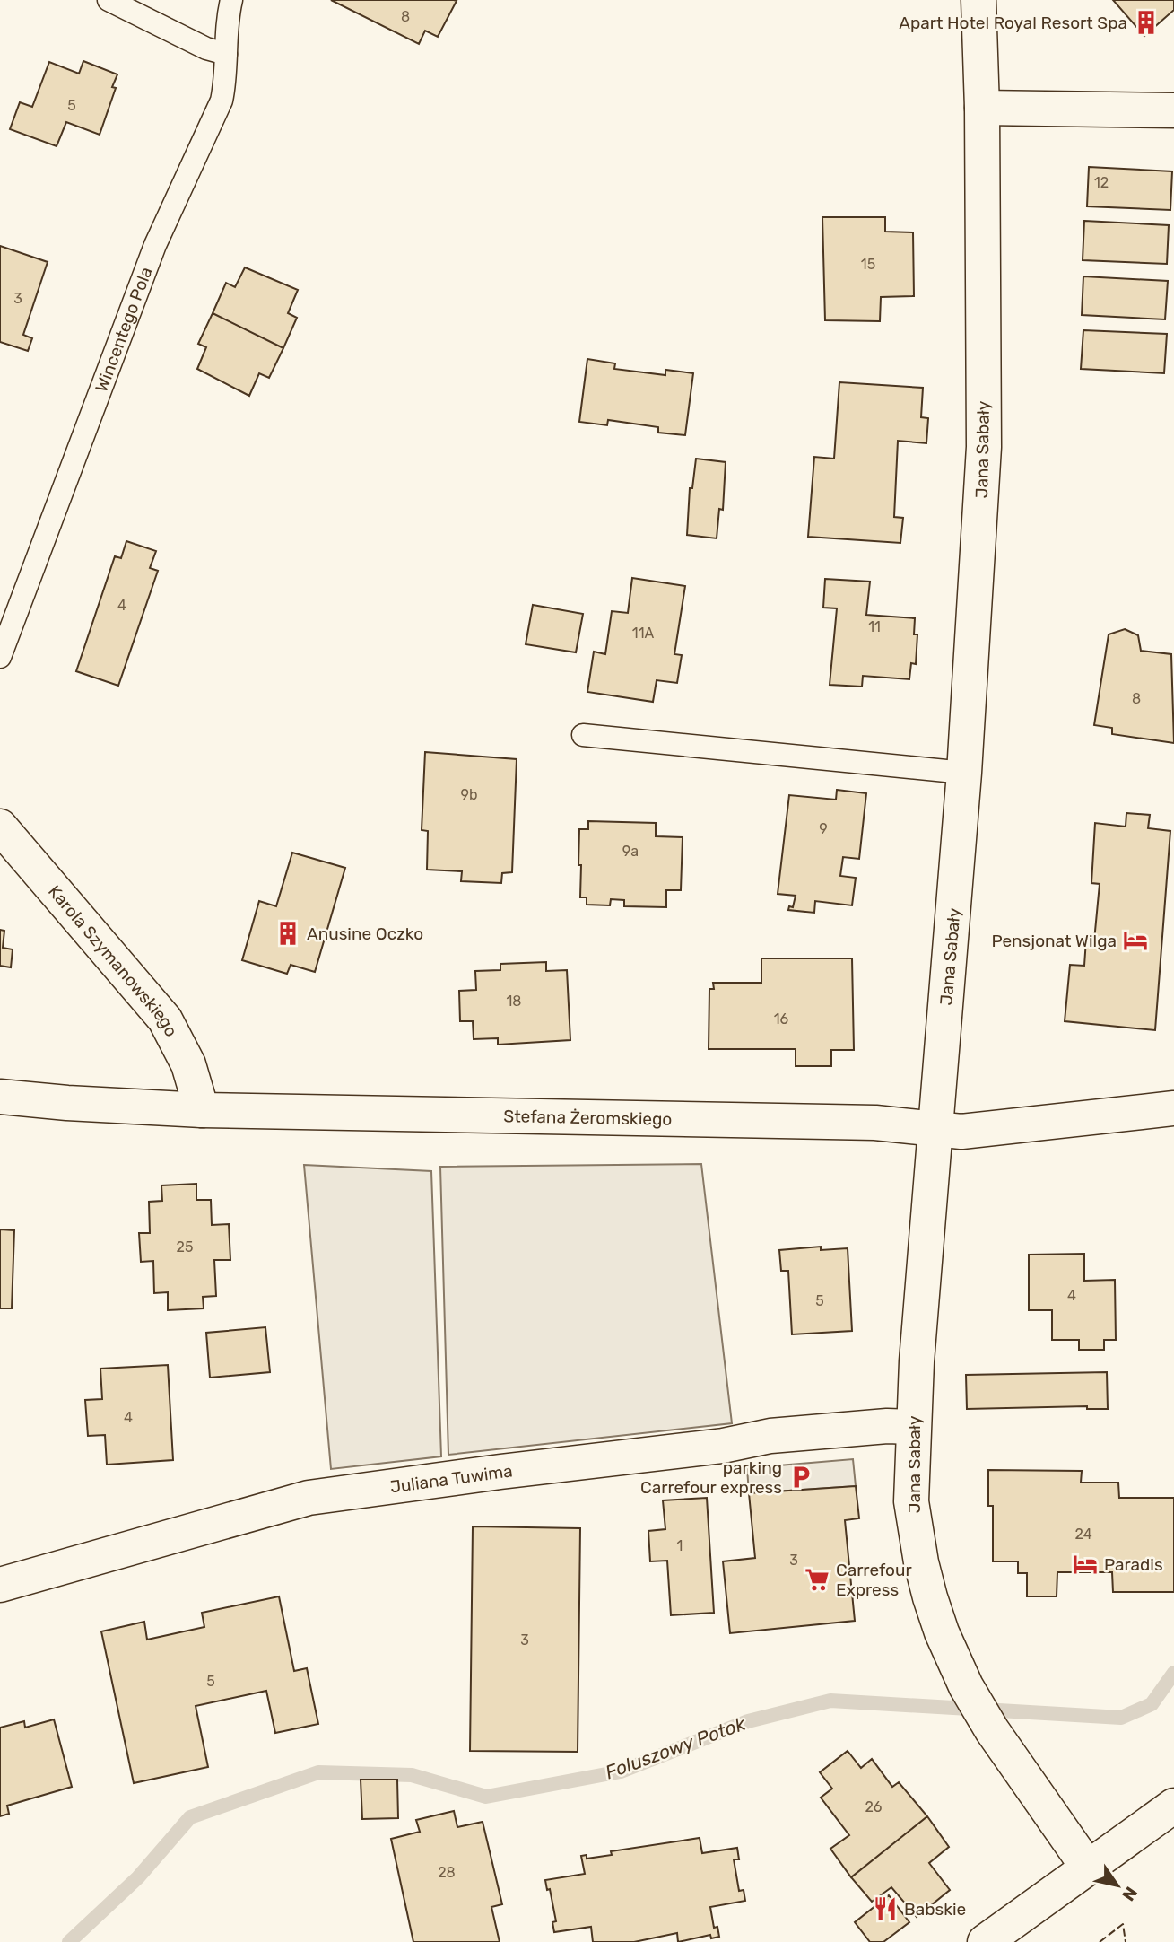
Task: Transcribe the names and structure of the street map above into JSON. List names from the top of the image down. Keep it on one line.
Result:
{"streets":{"street":["Jana Sabały","Karola Szymanowskiego","Stefana Żeromskiego","Juliana Tuwima"],"lane":["Wincentego Pola"]},"crossings":[["Jana Sabały","Stefana Żeromskiego"],["Jana Sabały","Juliana Tuwima"],["Karola Szymanowskiego","Stefana Żeromskiego"]],"water":["Foluszowy Potok"],"places":{"building":["Apart Hotel Royal Resort Spa","Anusine Oczko"],"hotel":["Pensjonat Wilga","Paradis"],"parking":["parking Carrefour express"],"supermarket":["Carrefour Express"],"restaurant":["Babskie"]},"house_numbers":["8","5","12","15","3","4","11","11A","8","9b","9","9a","18","16","25","4","5","4","24","1","3","3","5","26","28"],"north":"bottom right"}
